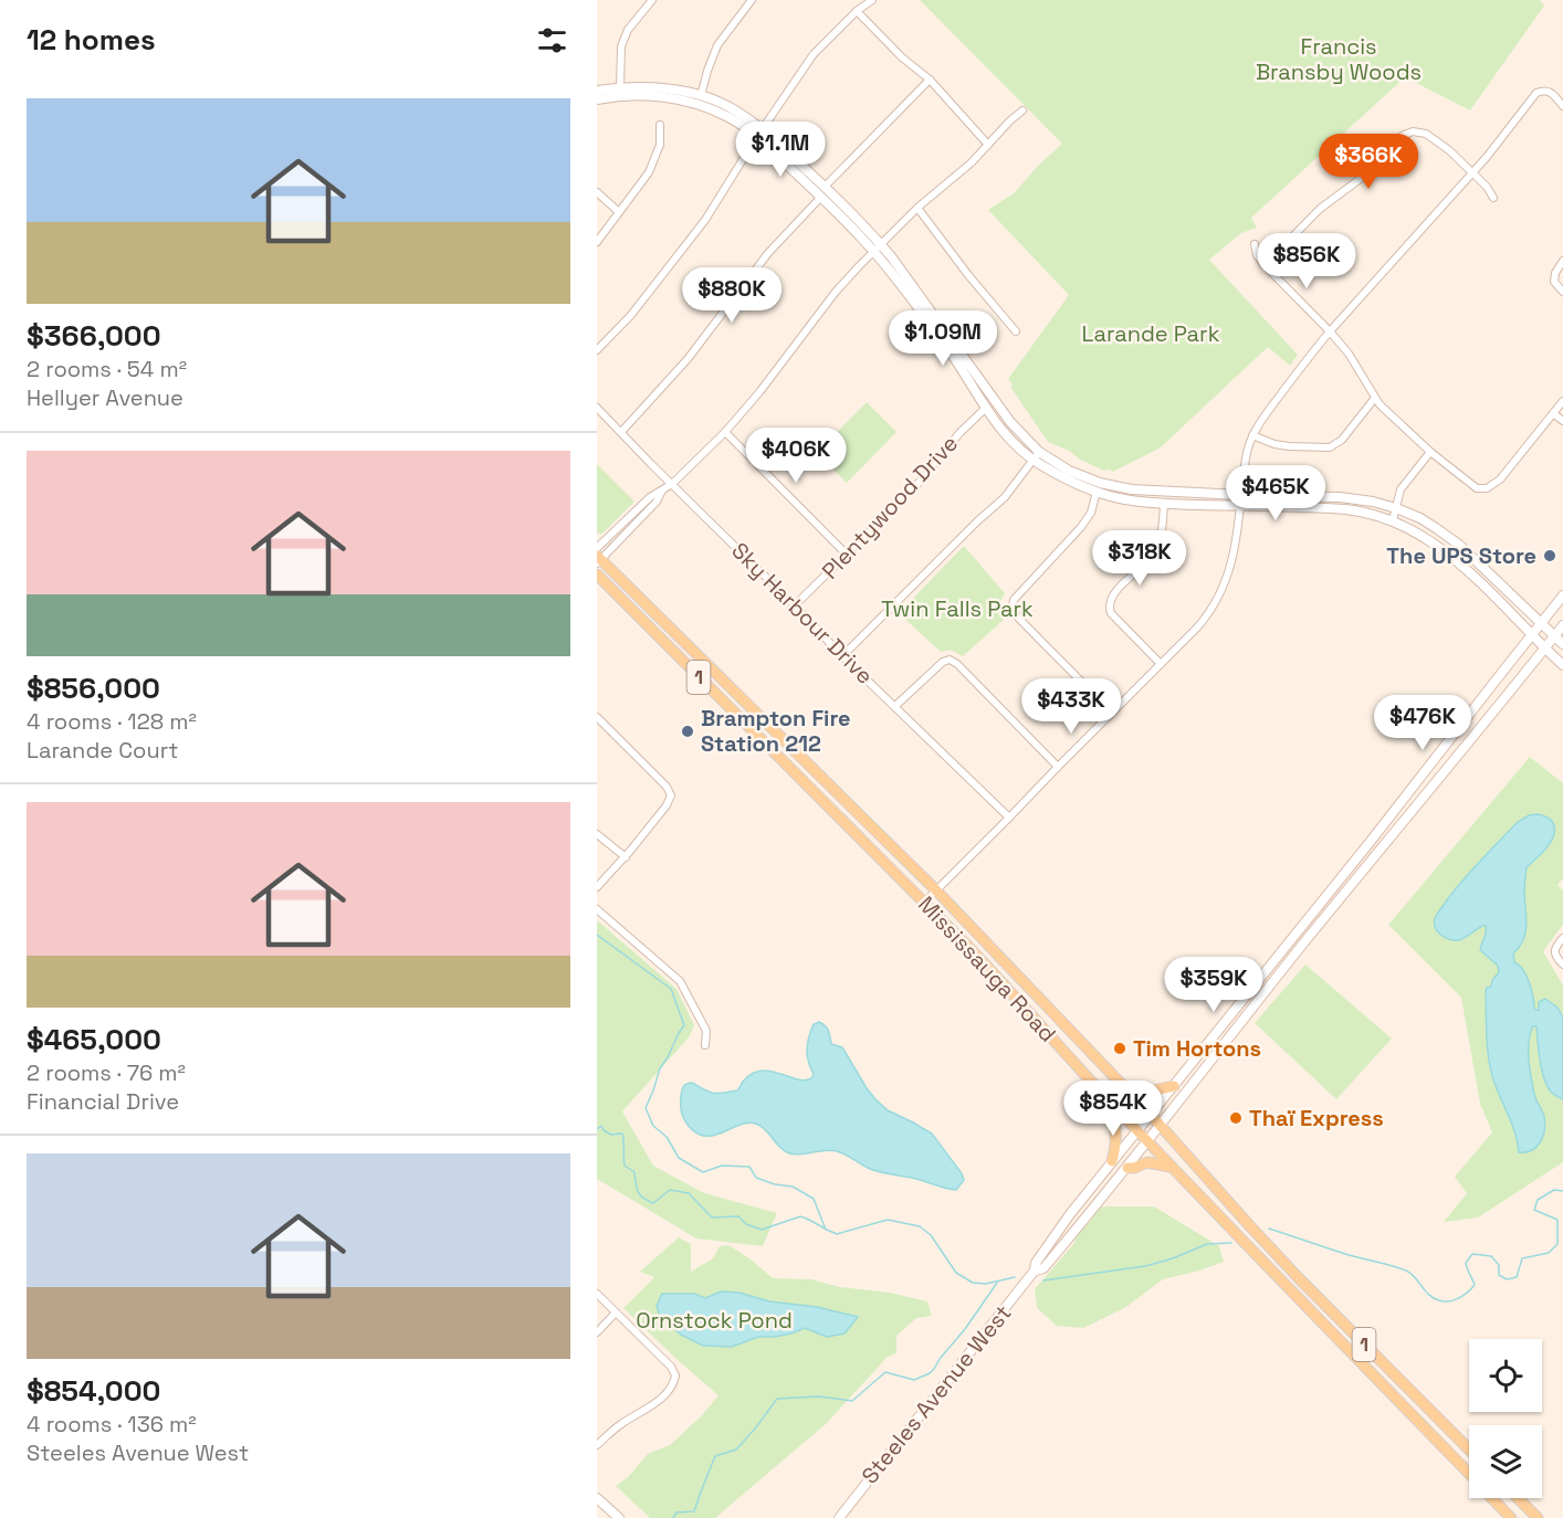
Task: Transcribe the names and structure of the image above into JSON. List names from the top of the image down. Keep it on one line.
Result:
{"streets":{"main road":["1","Mississauga Road","Steeles Avenue West"],"street":["Plentywood Drive","Sky Harbour Drive"]},"crossings":[["Plentywood Drive","Sky Harbour Drive"],["Mississauga Road","Steeles Avenue West"]],"parks":["Francis Bransby Woods","Larande Park","Twin Falls Park","Ornstock Pond"],"places":["The UPS Store","Brampton Fire Station 212","Tim Hortons","Thaï Express"],"page":{"heading":"12 homes","list":[{"name":"$366,000","note":"2 rooms · 54 m² · Hellyer Avenue"},{"name":"$856,000","note":"4 rooms · 128 m² · Larande Court"},{"name":"$465,000","note":"2 rooms · 76 m² · Financial Drive"},{"name":"$854,000","note":"4 rooms · 136 m² · Steeles Avenue West"}],"price":["$1.1M","$366K","$856K","$880K","$1.09M","$406K","$465K","$318K","$433K","$476K","$359K","$854K"]}}
